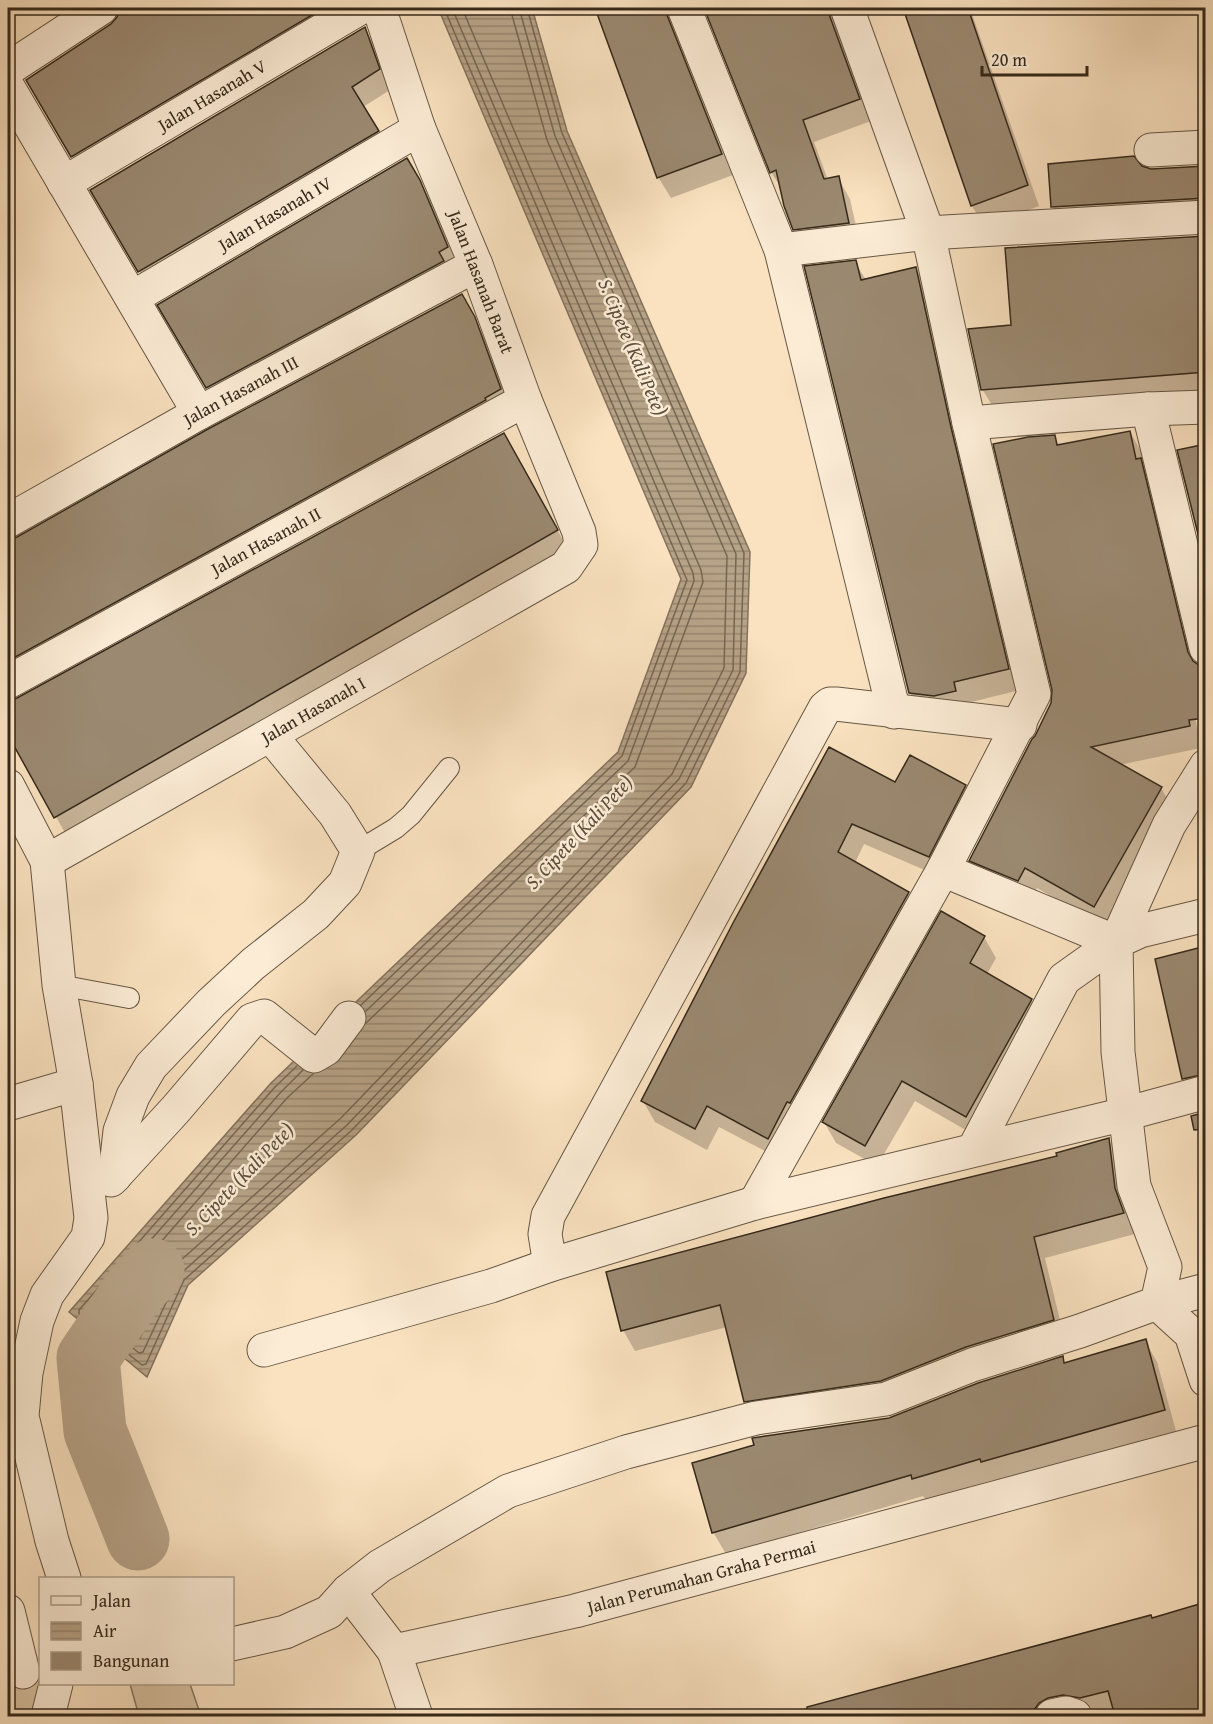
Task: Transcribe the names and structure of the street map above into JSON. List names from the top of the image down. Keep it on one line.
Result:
{"streets":{"street":["Jalan Hasanah V","Jalan Hasanah IV","Jalan Hasanah Barat","Jalan Hasanah III","Jalan Hasanah II","Jalan Hasanah I","Jalan Perumahan Graha Permai"]},"crossings":[["Jalan Hasanah IV","Jalan Hasanah Barat"],["Jalan Hasanah Barat","Jalan Hasanah III"],["Jalan Hasanah Barat","Jalan Hasanah II"],["Jalan Hasanah Barat","Jalan Hasanah I"]],"water":["S. Cipete (Kali Pete)"],"legend":["Jalan","Air","Bangunan"],"scale_bar":"20 m"}
